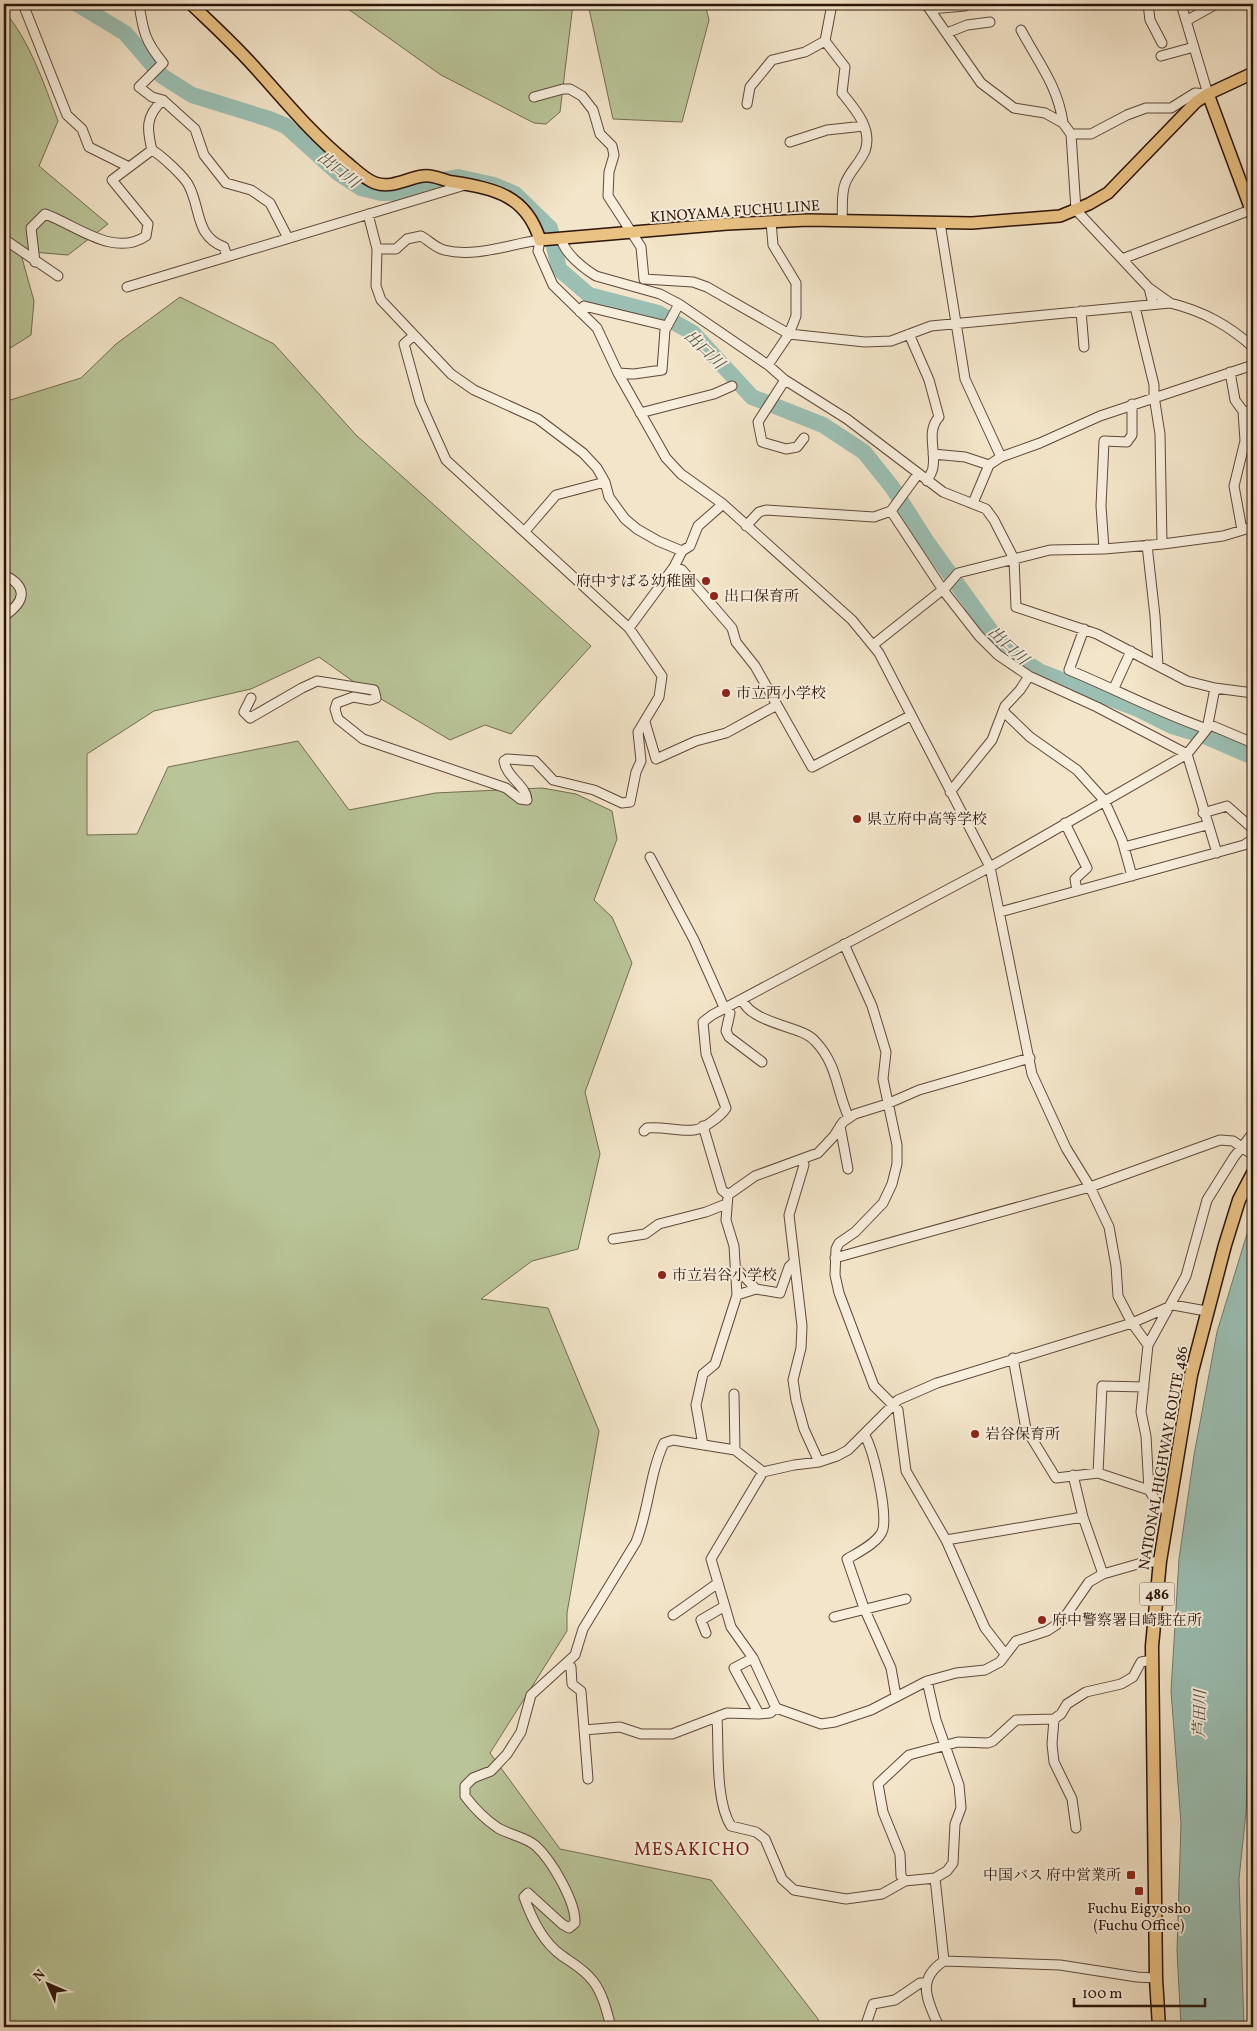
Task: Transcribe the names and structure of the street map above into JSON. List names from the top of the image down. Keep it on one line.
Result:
{"streets":{"highway":["NATIONAL HIGHWAY ROUTE 486","486"],"main road":["KINOYAMA FUCHU LINE"]},"districts":["MESAKICHO"],"water":["出口川","芦田川"],"places":{"other":["府中すばる幼稚園","出口保育所","市立西小学校","県立府中高等学校","市立岩谷小学校","岩谷保育所","府中警察署目崎駐在所"],"transit":["中国バス 府中営業所","Fuchu Eigyosho (Fuchu Office)"]},"scale_bar":"100 m","north":"top left"}
